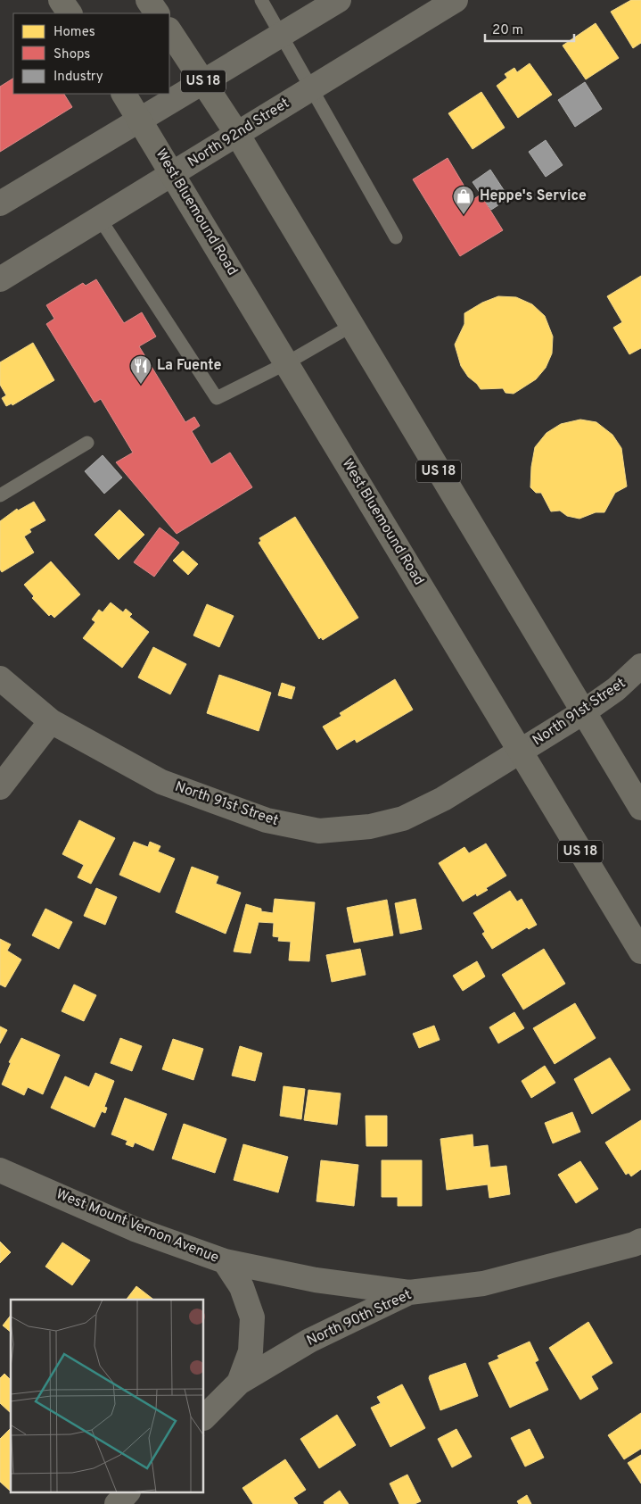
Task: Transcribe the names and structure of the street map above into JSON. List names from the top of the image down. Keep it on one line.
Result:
{"streets":{"main road":["US 18","West Bluemound Road"],"street":["North 92nd Street","North 91st Street","West Mount Vernon Avenue","North 90th Street"]},"crossings":[["US 18","North 92nd Street"],["US 18","North 91st Street"],["North 92nd Street","West Bluemound Road"],["West Bluemound Road","North 91st Street"],["West Mount Vernon Avenue","North 90th Street"]],"places":{"shop":["Heppe's Service"],"restaurant":["La Fuente"]},"legend":["Homes","Shops","Industry"],"scale_bar":"20 m"}
